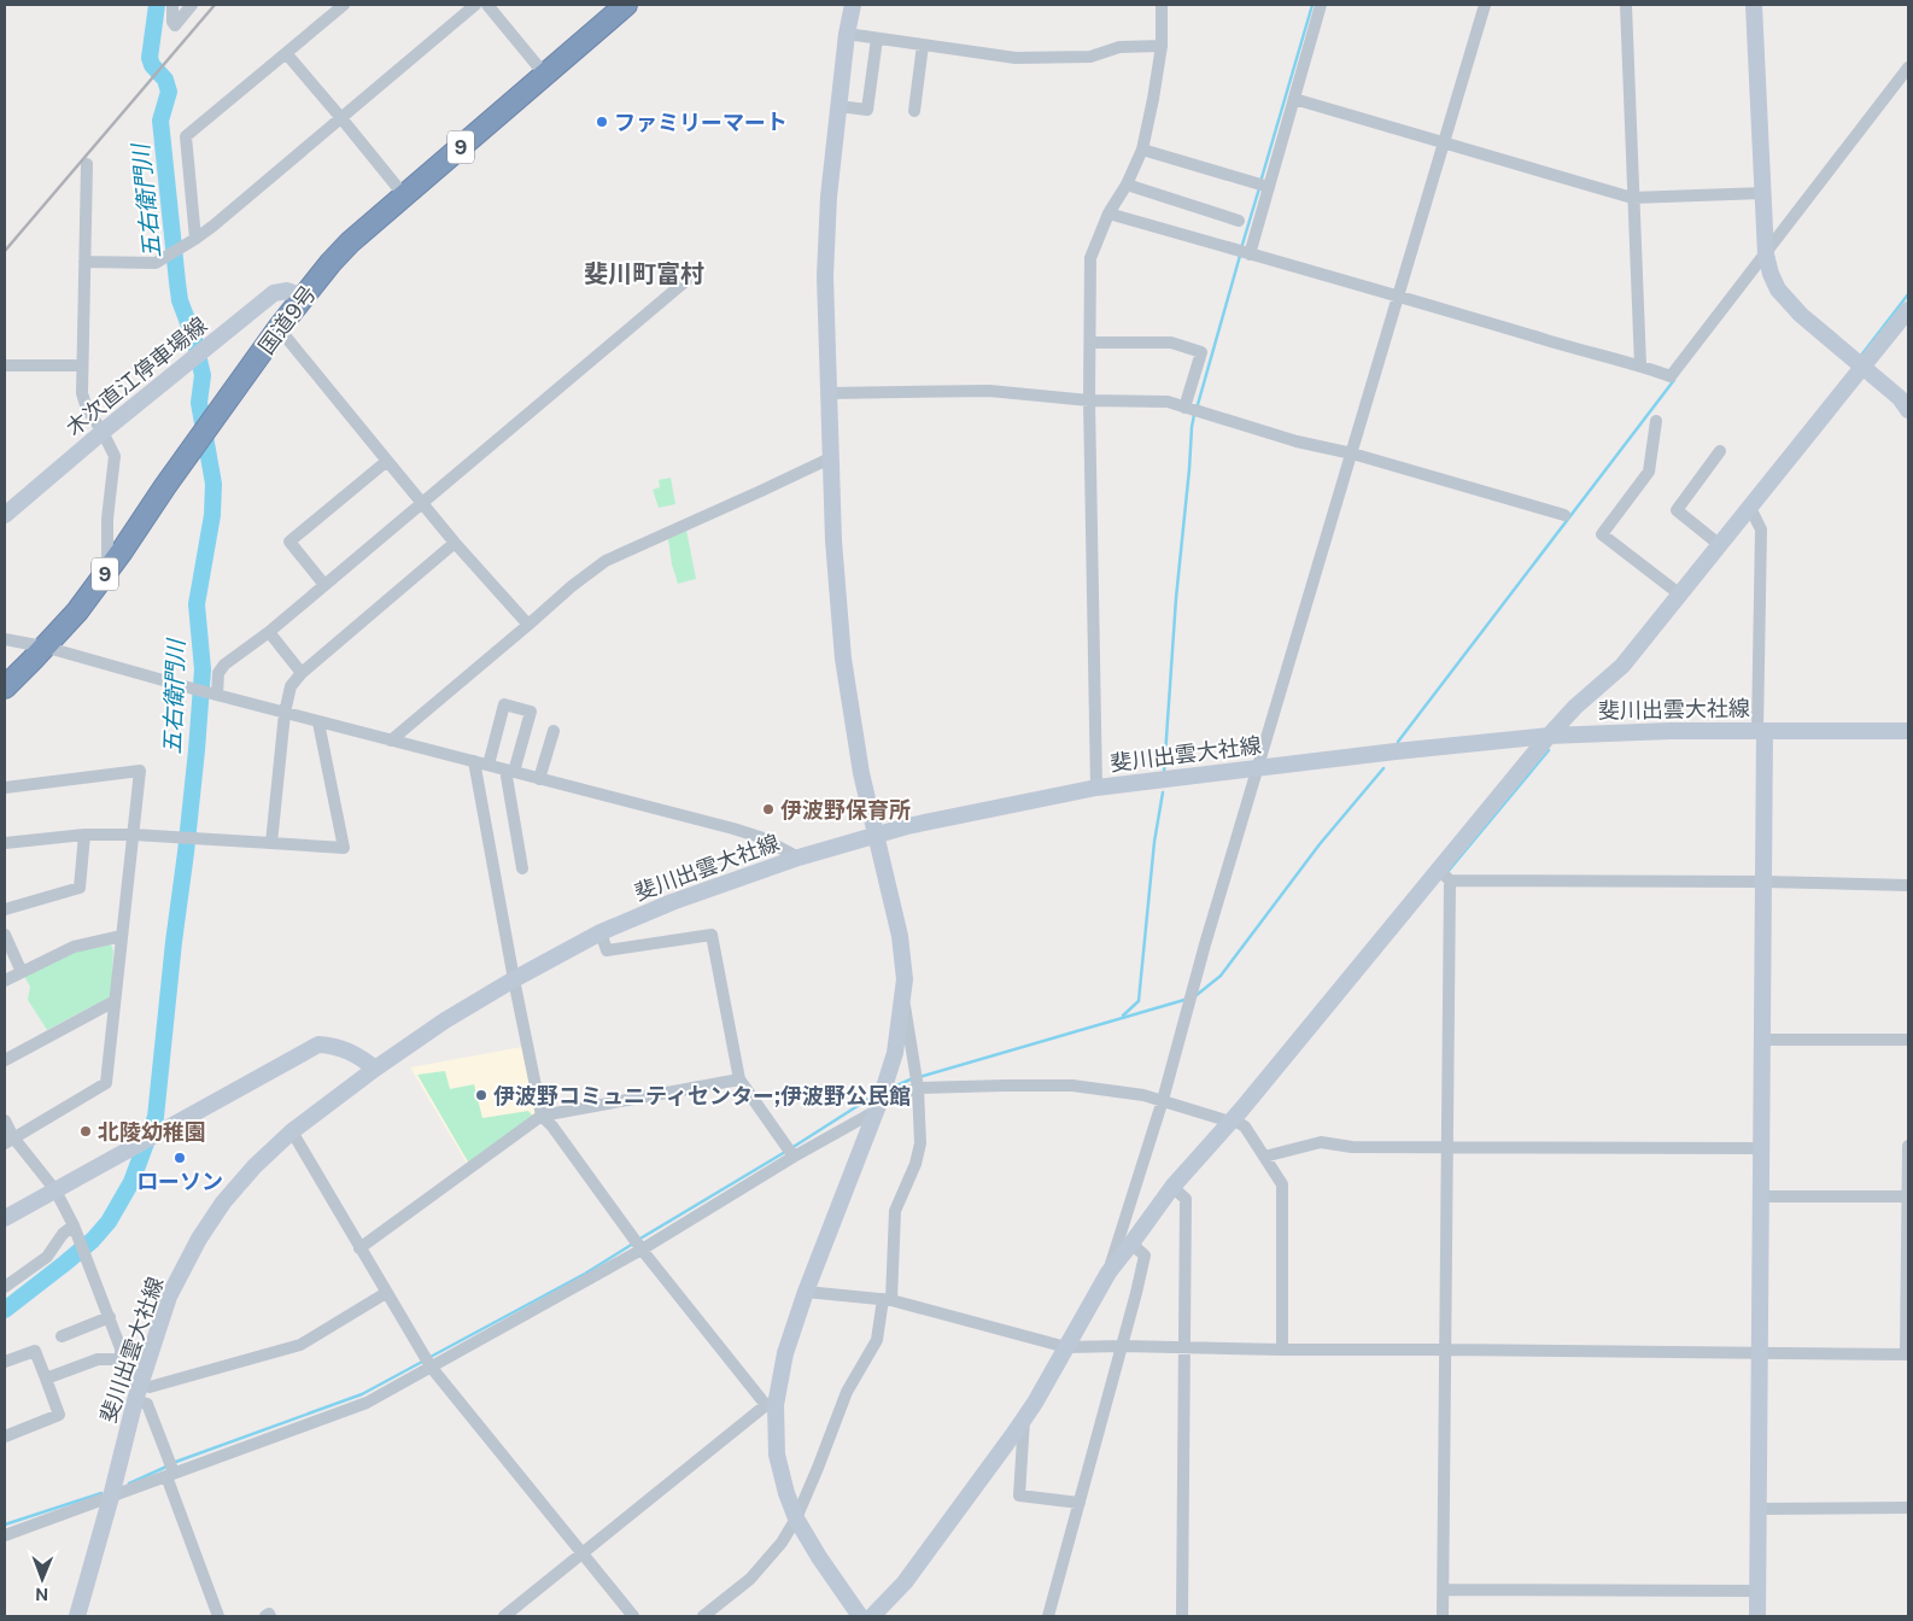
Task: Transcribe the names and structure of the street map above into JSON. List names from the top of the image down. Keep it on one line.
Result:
{"streets":{"highway":["9","国道9号"],"street":["木次直江停車場線","斐川出雲大社線"]},"crossings":[["国道9号","木次直江停車場線"]],"districts":["斐川町富村"],"water":["五右衛門川"],"places":["ファミリーマート","伊波野保育所","伊波野コミュニティセンター;伊波野公民館","北陵幼稚園","ローソン"],"north":"bottom"}
